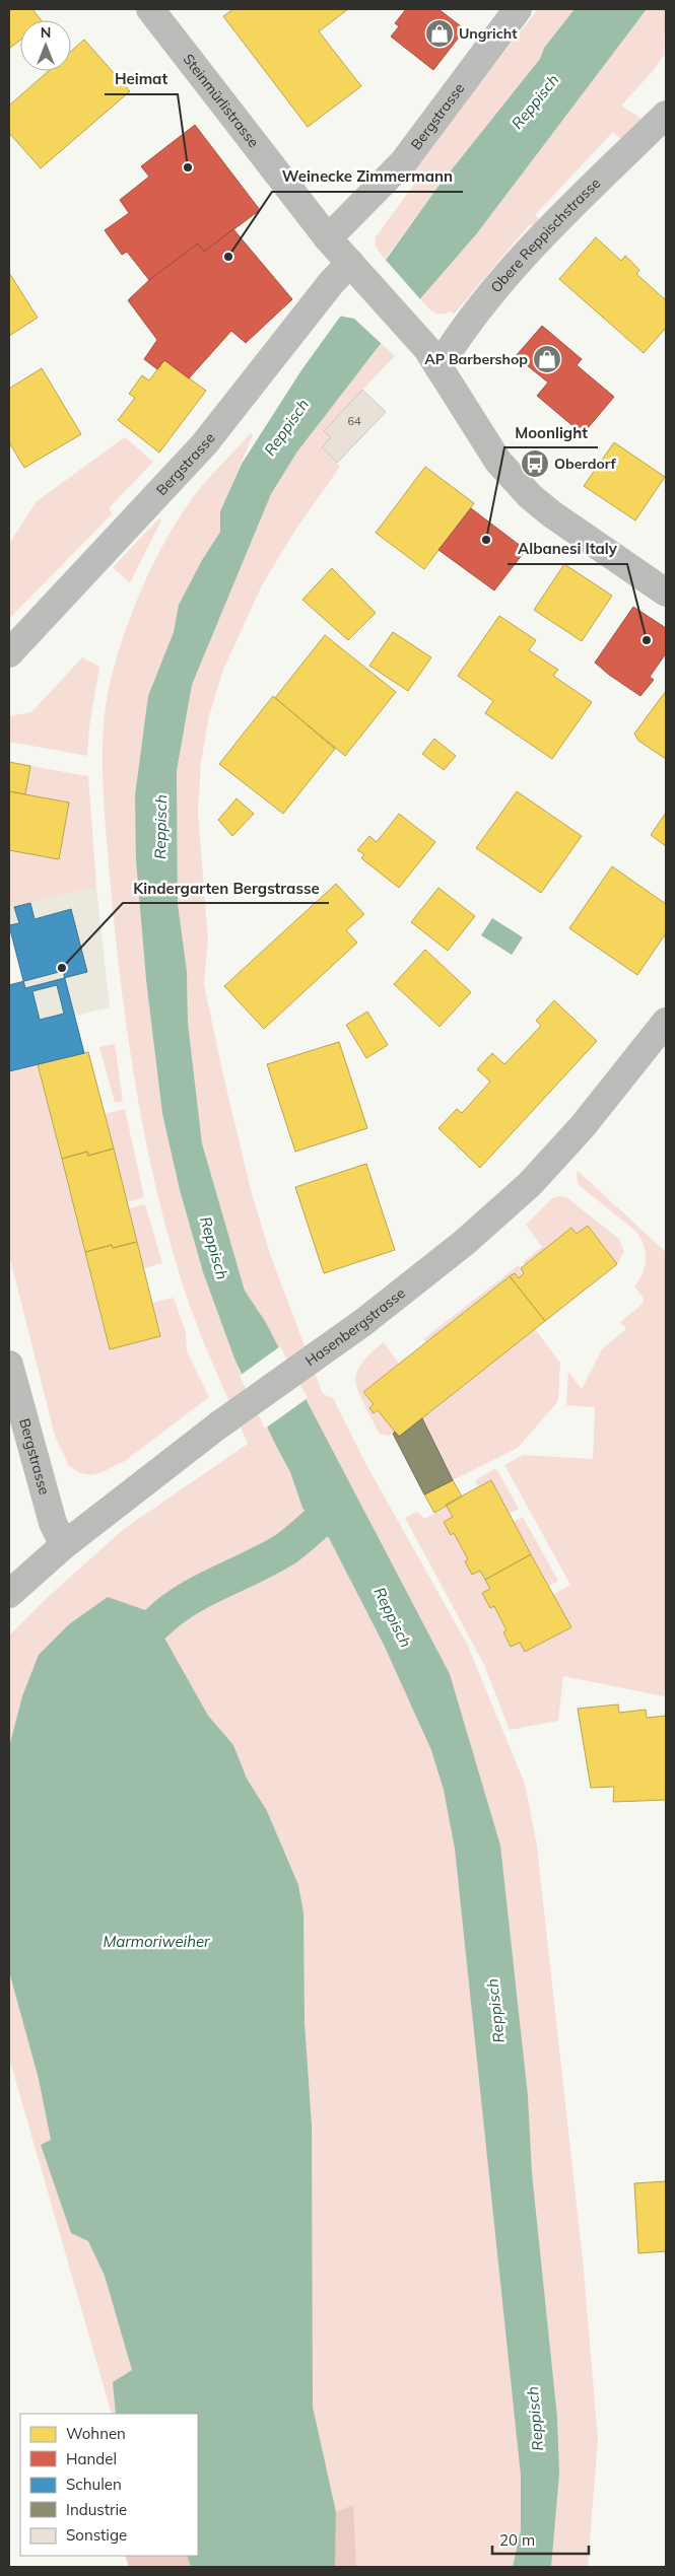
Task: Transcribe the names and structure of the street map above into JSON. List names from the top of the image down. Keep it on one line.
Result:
{"streets":{"street":["Steinmürlistrasse","Bergstrasse","Obere Reppischstrasse","Hasenbergstrasse"]},"crossings":[["Steinmürlistrasse","Bergstrasse"],["Steinmürlistrasse","Obere Reppischstrasse"],["Bergstrasse","Hasenbergstrasse"]],"water":["Reppisch","Marmoriweiher"],"places":{"shop":["Ungricht","AP Barbershop"],"other":["Heimat","Weinecke Zimmermann","Moonlight","Albanesi Italy","Kindergarten Bergstrasse"],"bus stop":["Oberdorf"]},"house_numbers":["64"],"legend":["Wohnen","Handel","Schulen","Industrie","Sonstige"],"scale_bar":"20 m","north":"top"}
